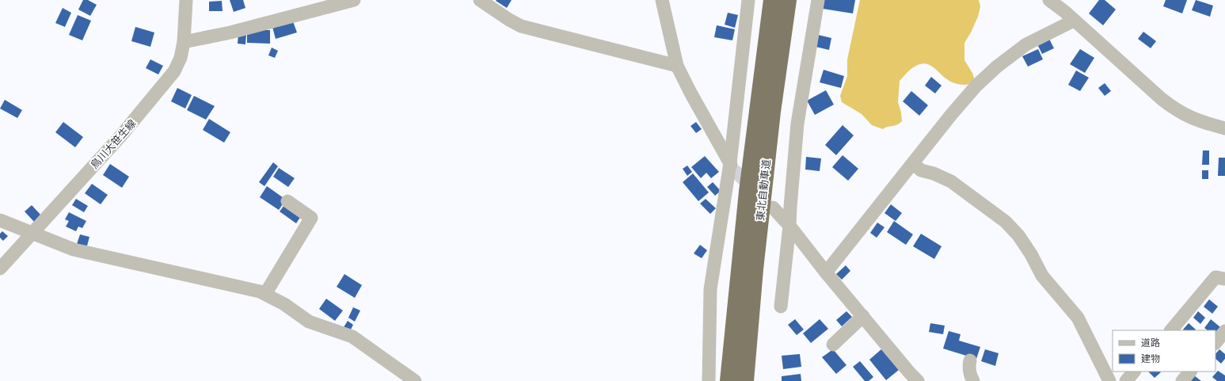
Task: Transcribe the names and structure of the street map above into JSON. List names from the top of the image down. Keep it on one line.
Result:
{"streets":{"highway":["東北自動車道"],"street":["鳥川大笹生線"]},"legend":["道路","建物"]}
